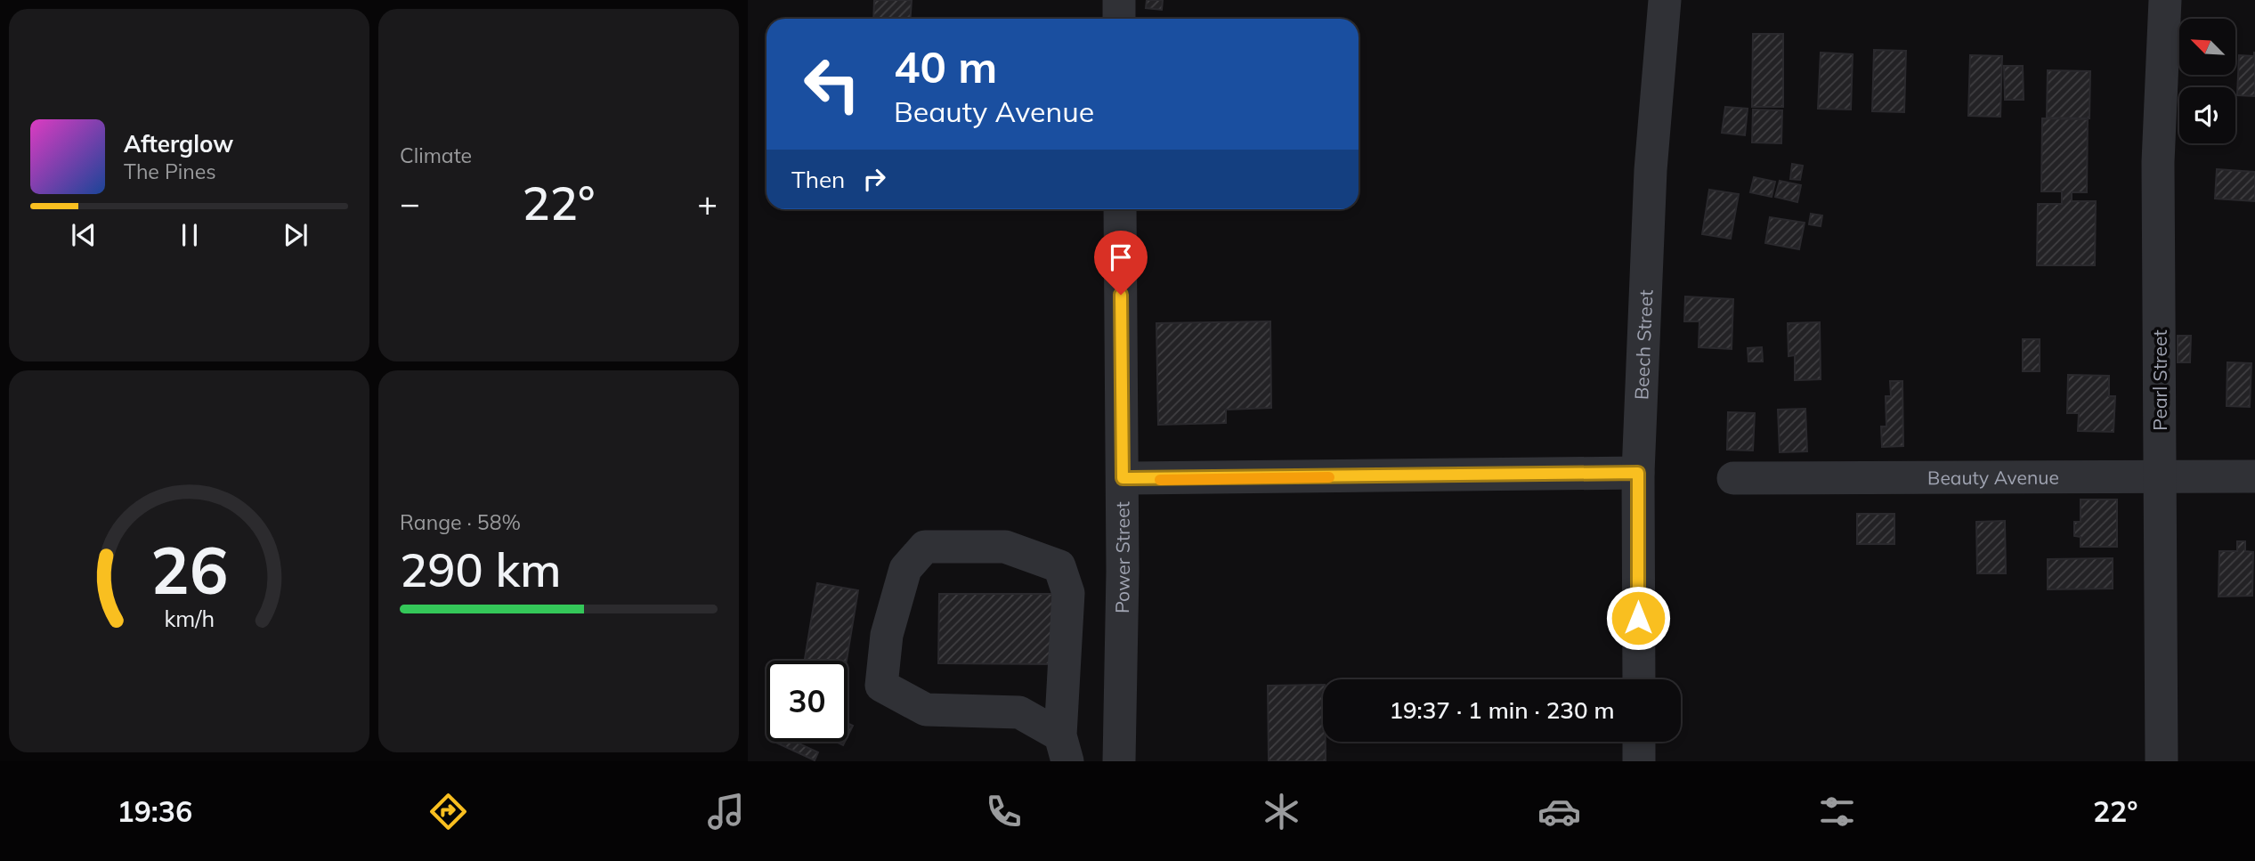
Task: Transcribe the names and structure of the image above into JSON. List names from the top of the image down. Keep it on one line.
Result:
{"streets":{"street":["Beech Street","Pearl Street","Beauty Avenue","Power Street"]},"crossings":[["Pearl Street","Beauty Avenue"]],"north":"top left","page":{"tile":["Climate",["Range · 58%","290 km"]],"turn":["40 m","Beauty Avenue"],"song":["Afterglow","The Pines"],"then":"Then","heat":["−","22°","+"],"limit":"30","trip":"19:37 · 1 min · 230 m","tabs":["19:36","22°"],"gauge":["26","km/h"]}}
